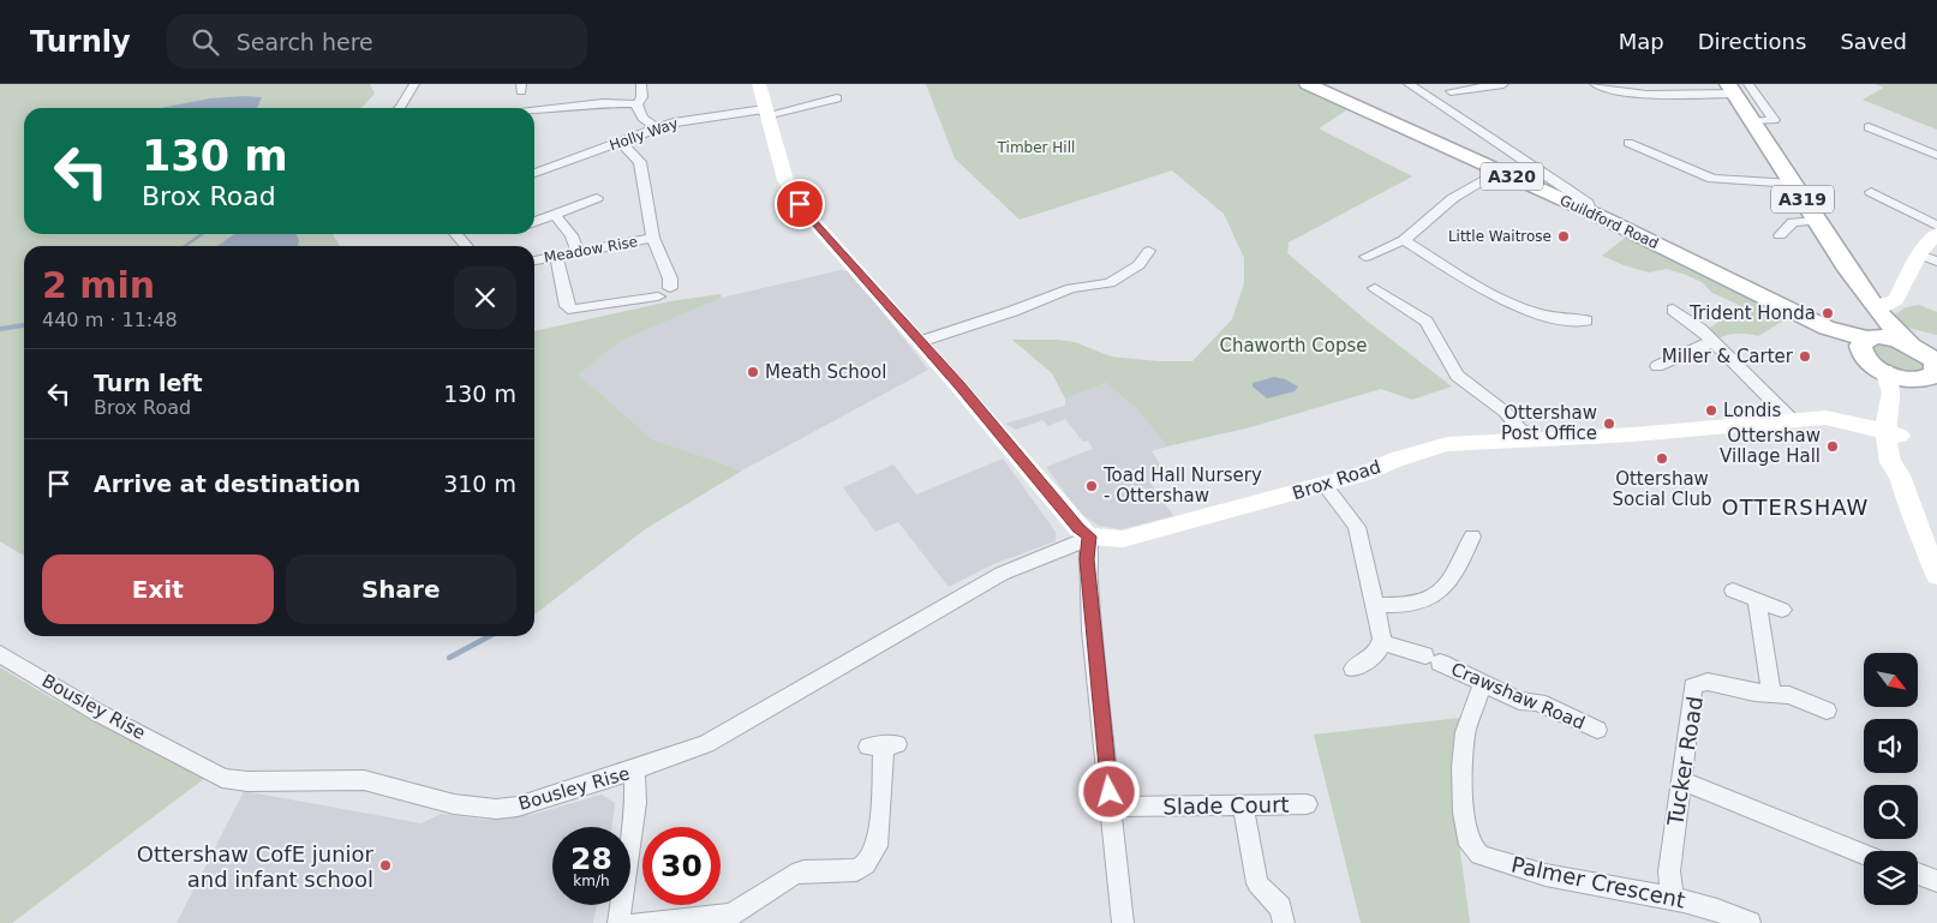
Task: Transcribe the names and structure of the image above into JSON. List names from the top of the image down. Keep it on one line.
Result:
{"streets":{"main road":["A320","A319","Guildford Road"],"street":["Holly Way","Meadow Rise","Brox Road","Crawshaw Road","Bousley Rise","Tucker Road","Slade Court","Palmer Crescent"]},"crossings":[["Holly Way","Meadow Rise"],["Brox Road","Bousley Rise"],["Crawshaw Road","Palmer Crescent"],["Tucker Road","Palmer Crescent"]],"districts":["OTTERSHAW"],"parks":["Timber Hill","Chaworth Copse"],"places":["Little Waitrose","Trident Honda","Miller & Carter","Meath School","Londis","Ottershaw Post Office","Ottershaw Village Hall","Ottershaw Social Club","Toad Hall Nursery - Ottershaw","Ottershaw CofE junior and infant school"],"north":"bottom right","page":{"header":"Turnly","search":"Search here","nav":["Map","Directions","Saved"],"turn":["130 m","Brox Road"],"heading":["2 min","440 m · 11:48"],"list":[{"name":"Turn left","note":"Brox Road","value":"130 m"},{"name":"Arrive at destination","value":"310 m"}],"buttons":["Exit","Share"],"speed":"28 km/h","limit":"30"}}
